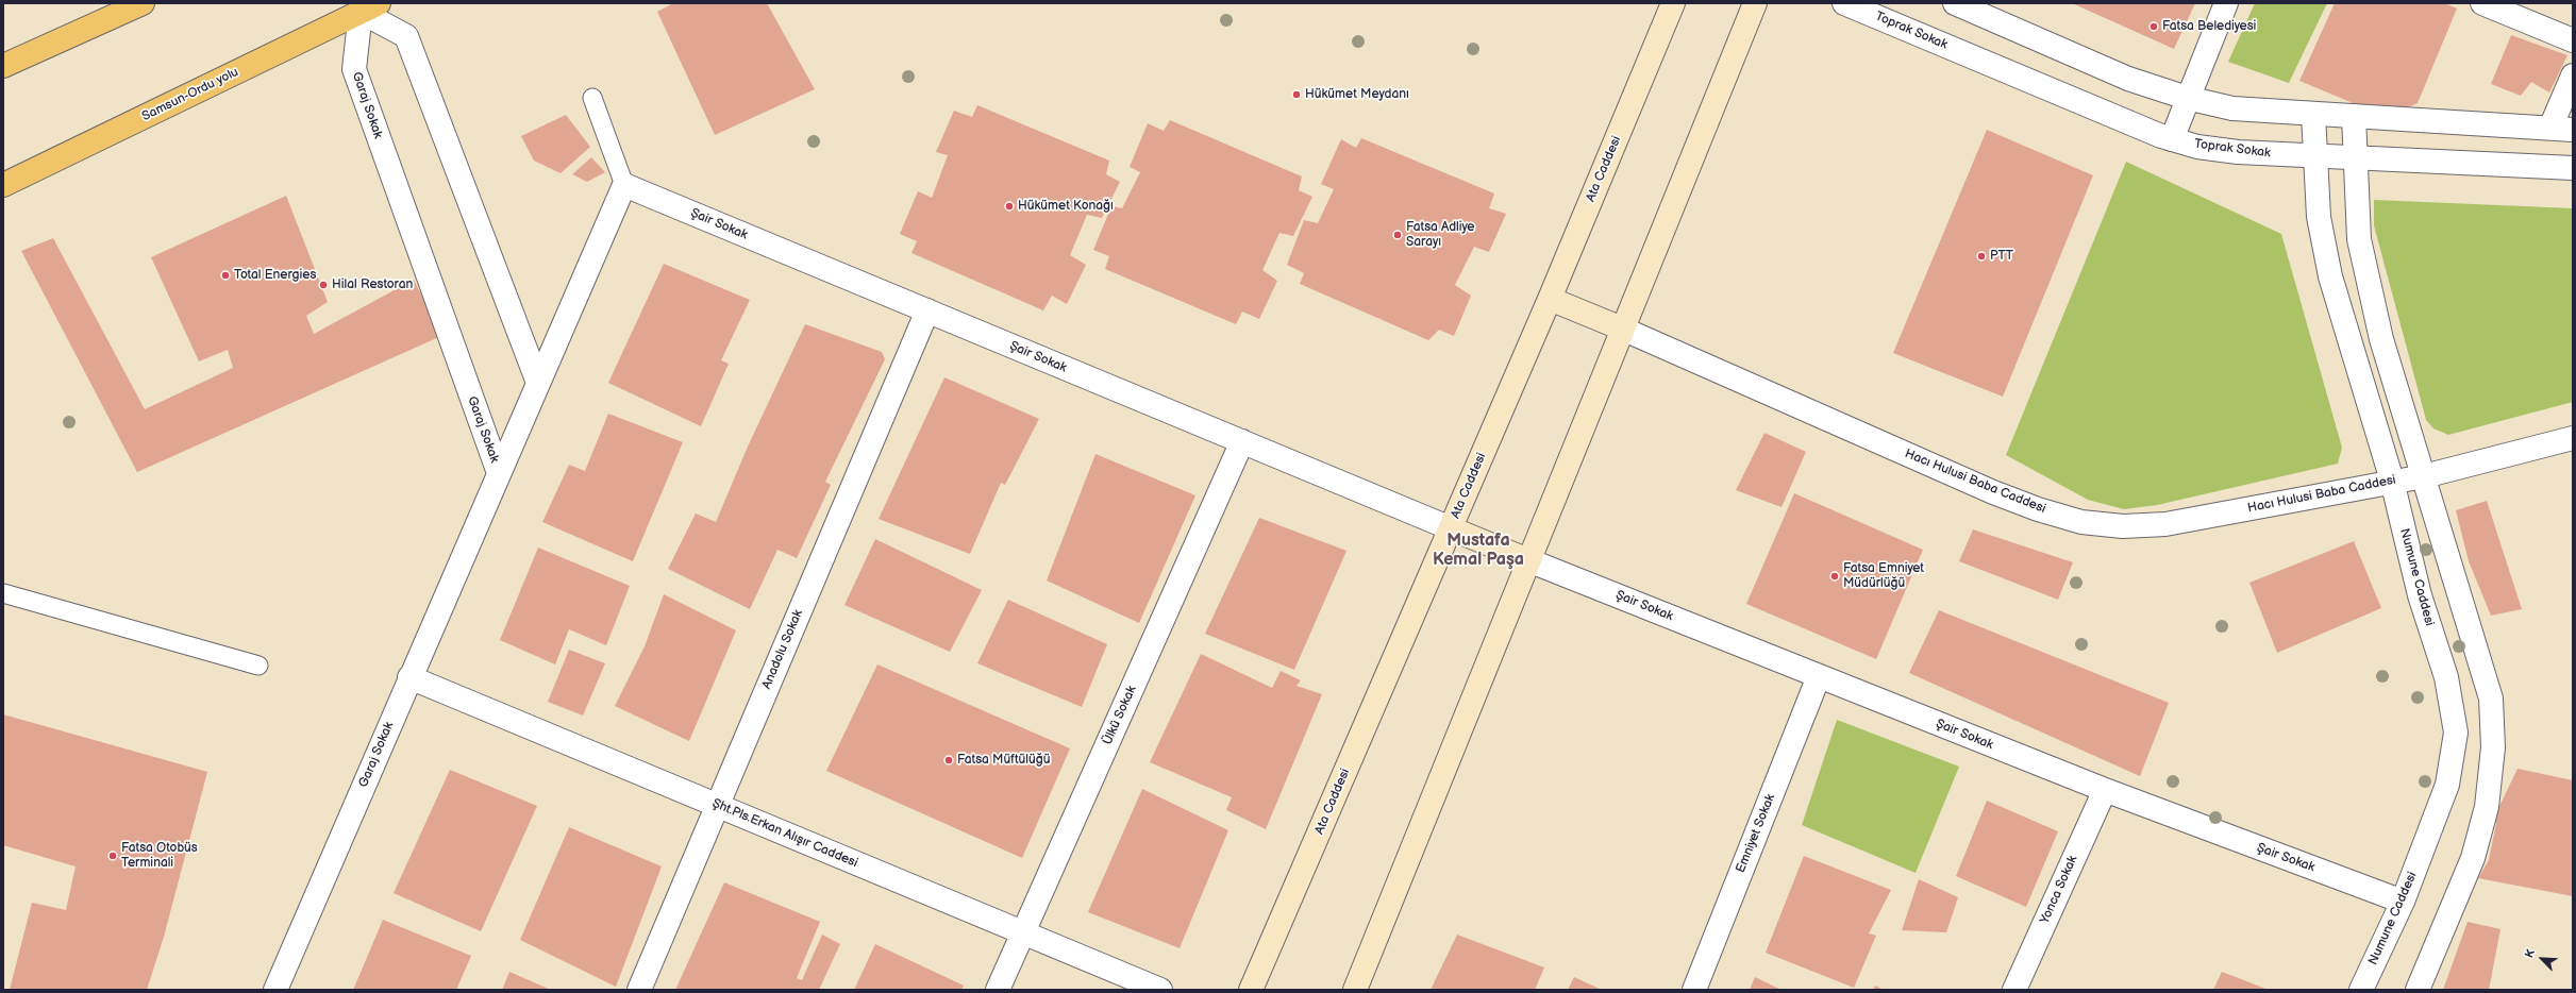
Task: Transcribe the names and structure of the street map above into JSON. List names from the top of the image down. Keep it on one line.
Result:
{"streets":{"highway":["Samsun-Ordu yolu"],"main road":["Ata Caddesi"],"street":["Toprak Sokak","Garaj Sokak","Şair Sokak","Hacı Hulusi Baba Caddesi","Numune Caddesi","Anadolu Sokak","Ülkü Sokak","Şht.Pls.Erkan Alışır Caddesi","Emniyet Sokak","Yonca Sokak"]},"crossings":[["Toprak Sokak","Numune Caddesi"],["Samsun-Ordu yolu","Garaj Sokak"],["Garaj Sokak","Şair Sokak"],["Garaj Sokak","Şht.Pls.Erkan Alışır Caddesi"],["Ata Caddesi","Şair Sokak"],["Şair Sokak","Numune Caddesi"],["Şair Sokak","Anadolu Sokak"],["Şair Sokak","Ülkü Sokak"],["Şair Sokak","Emniyet Sokak"],["Şair Sokak","Yonca Sokak"],["Hacı Hulusi Baba Caddesi","Numune Caddesi"],["Anadolu Sokak","Şht.Pls.Erkan Alışır Caddesi"],["Ülkü Sokak","Şht.Pls.Erkan Alışır Caddesi"]],"districts":["Mustafa Kemal Paşa"],"places":["Fatsa Belediyesi","Hükümet Meydanı","Hükümet Konağı","Fatsa Adliye Sarayı","PTT","Total Energies","Hilal Restoran","Fatsa Emniyet Müdürlüğü","Fatsa Müftülüğü","Fatsa Otobüs Terminali"],"north":"top left"}
